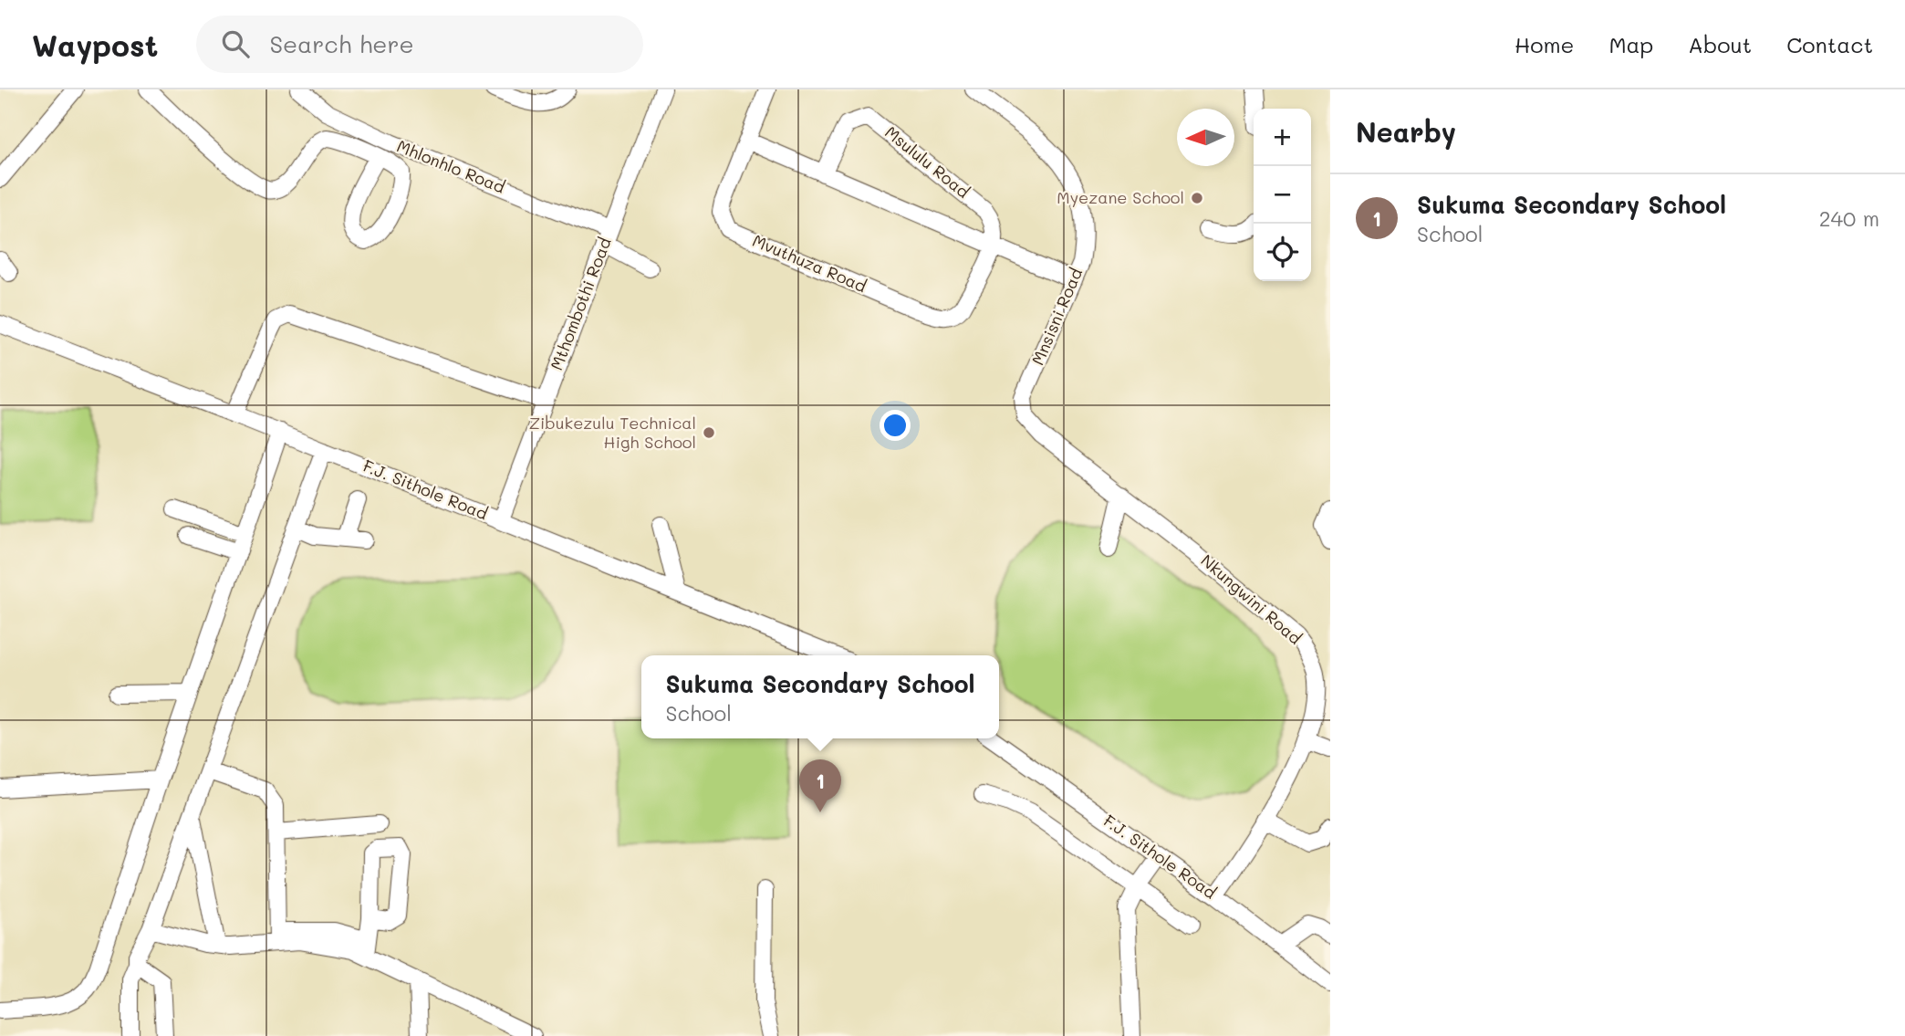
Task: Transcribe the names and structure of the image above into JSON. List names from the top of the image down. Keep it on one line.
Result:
{"streets":{"street":["Msululu Road","Mhlonhlo Road","Mvuthuza Road","Mthombothi Road","Mnsisni Road","F.J. Sithole Road","Nkungwini Road"]},"crossings":[["Msululu Road","Mvuthuza Road"],["Mhlonhlo Road","Mthombothi Road"],["Mthombothi Road","F.J. Sithole Road"],["Mnsisni Road","Nkungwini Road"],["F.J. Sithole Road","Nkungwini Road"]],"places":["Myezane School","Zibukezulu Technical High School"],"north":"left","page":{"header":"Waypost","search":"Search here","nav":["Home","Map","About","Contact"],"heading":"Nearby","map_buttons":["+","−"],"list":[{"mark":"1","name":"Sukuma Secondary School","note":"School","value":"240 m"}],"popup":["Sukuma Secondary School","School"],"pins":"1"}}
